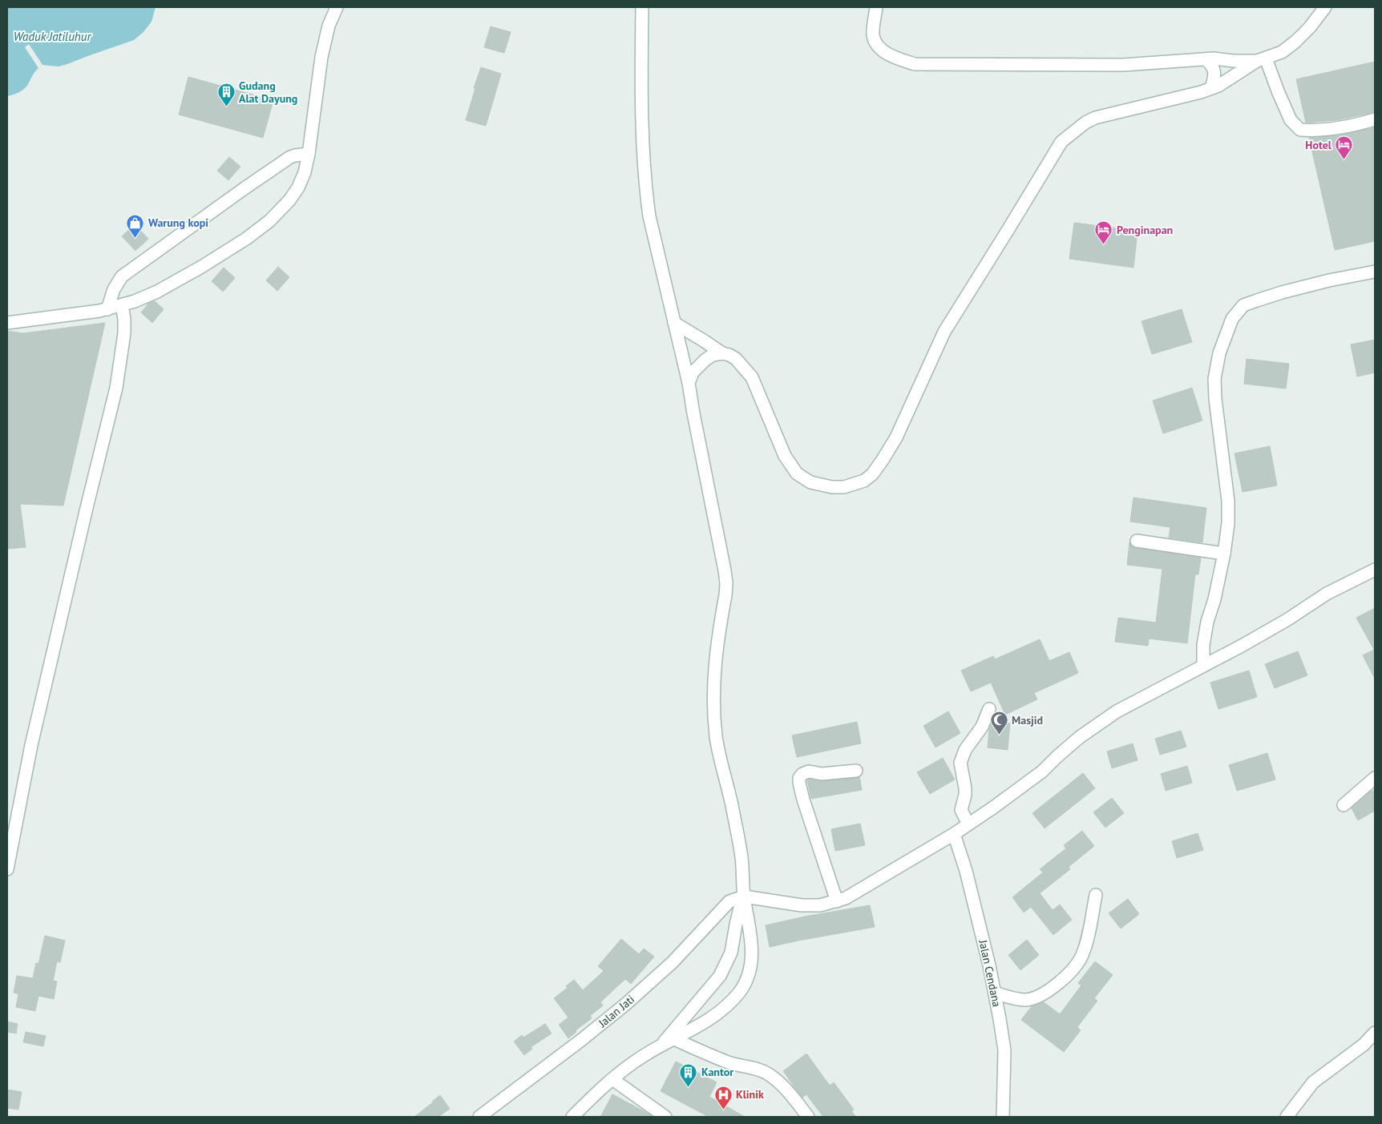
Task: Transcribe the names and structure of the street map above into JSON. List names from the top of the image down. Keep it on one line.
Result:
{"streets":{"street":["Jalan Cendana","Jalan Jati"]},"water":["Waduk Jatiluhur"],"places":{"building":["Gudang Alat Dayung","Kantor"],"hotel":["Hotel","Penginapan"],"shop":["Warung kopi"],"mosque":["Masjid"],"hospital":["Klinik"]}}
